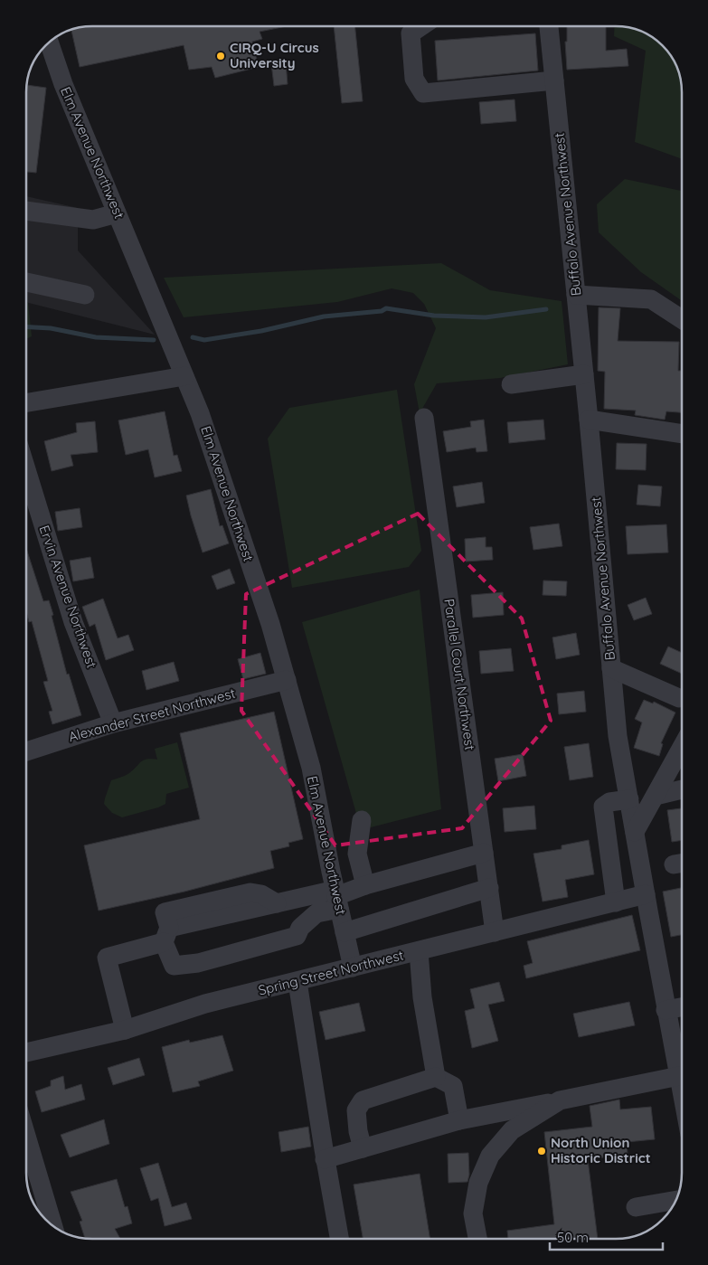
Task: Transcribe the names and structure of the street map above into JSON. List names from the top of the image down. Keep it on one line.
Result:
{"streets":{"street":["Elm Avenue Northwest","Buffalo Avenue Northwest","Ervin Avenue Northwest","Parallel Court Northwest","Alexander Street Northwest","Spring Street Northwest"]},"crossings":[["Elm Avenue Northwest","Alexander Street Northwest"],["Elm Avenue Northwest","Spring Street Northwest"],["Buffalo Avenue Northwest","Spring Street Northwest"],["Ervin Avenue Northwest","Alexander Street Northwest"],["Parallel Court Northwest","Spring Street Northwest"]],"places":["CIRQ-U Circus University","North Union Historic District"],"scale_bar":"50 m"}
